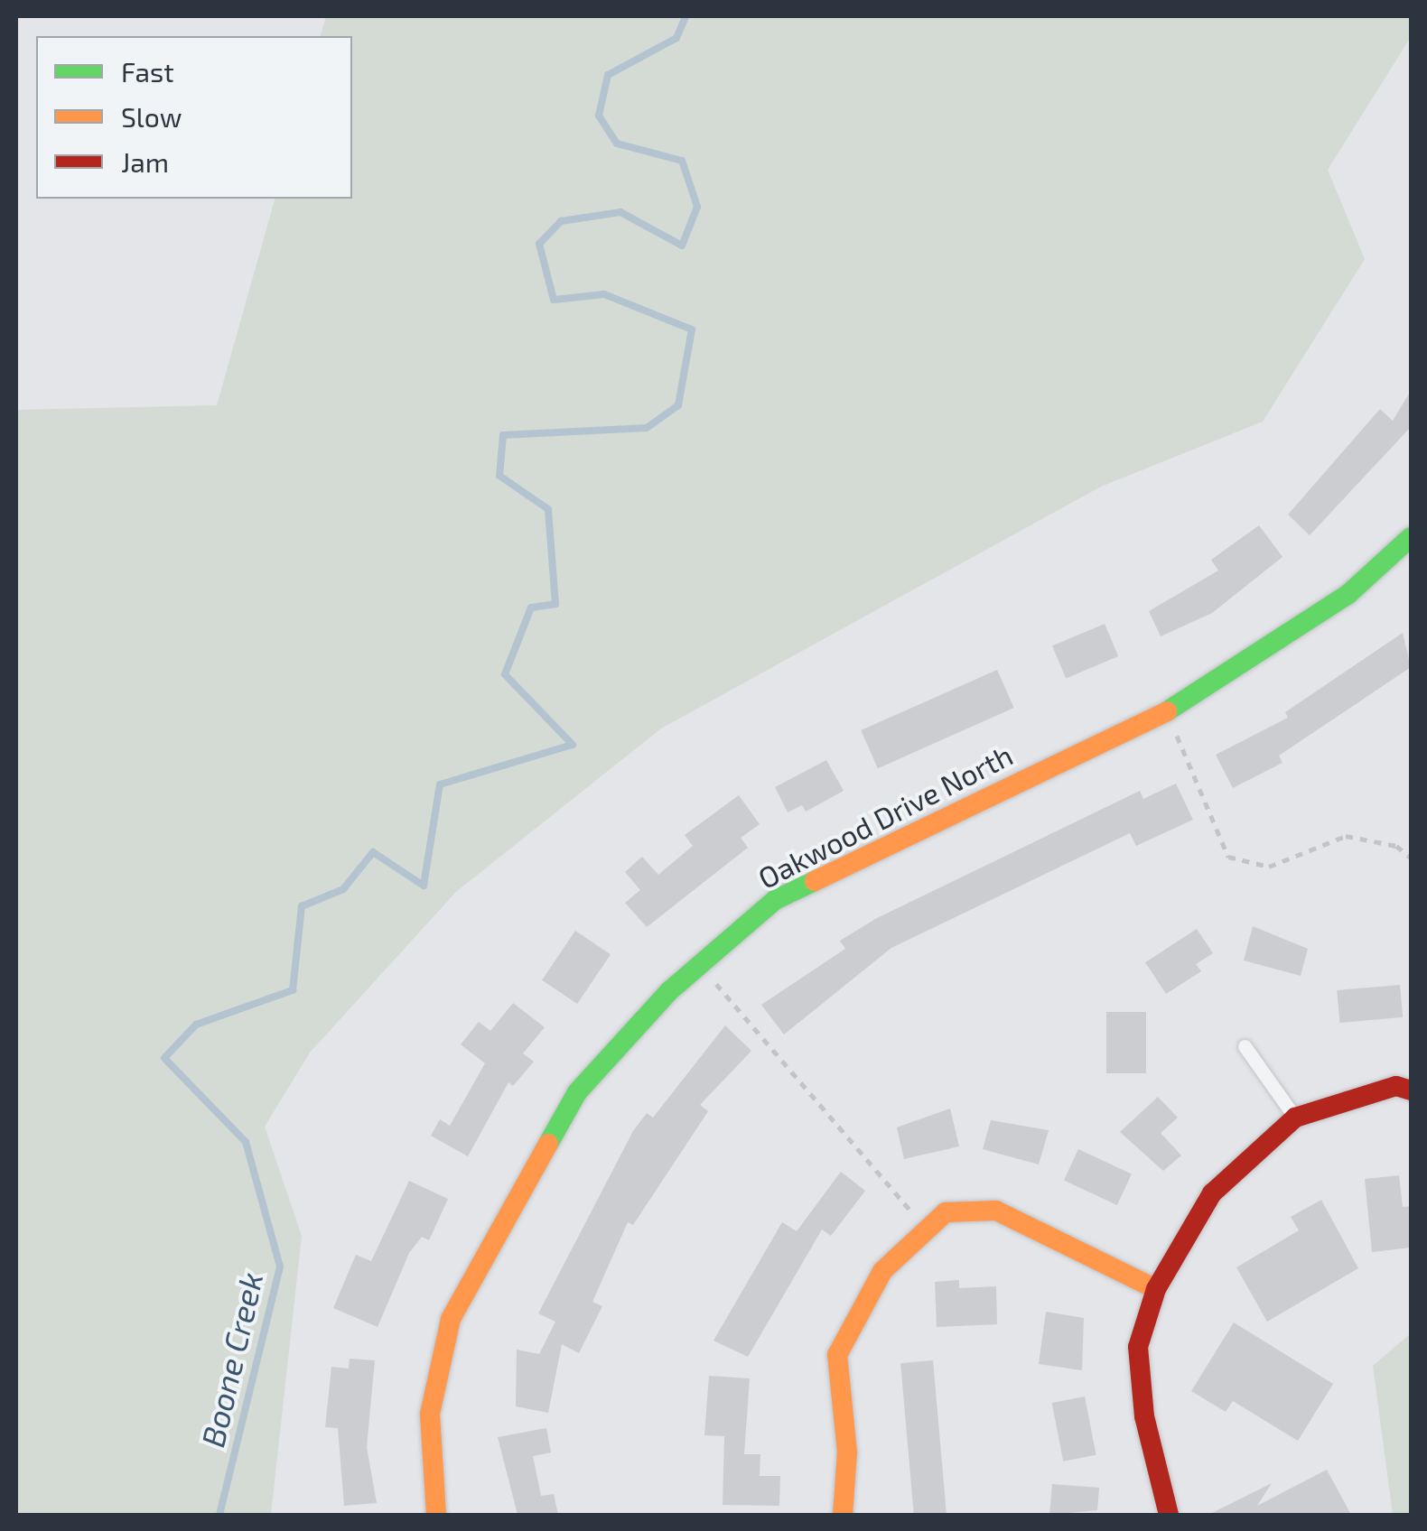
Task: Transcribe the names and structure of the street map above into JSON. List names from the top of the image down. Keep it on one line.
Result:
{"streets":{"street":["Oakwood Drive North"]},"water":["Boone Creek"],"legend":["Fast","Slow","Jam"]}
